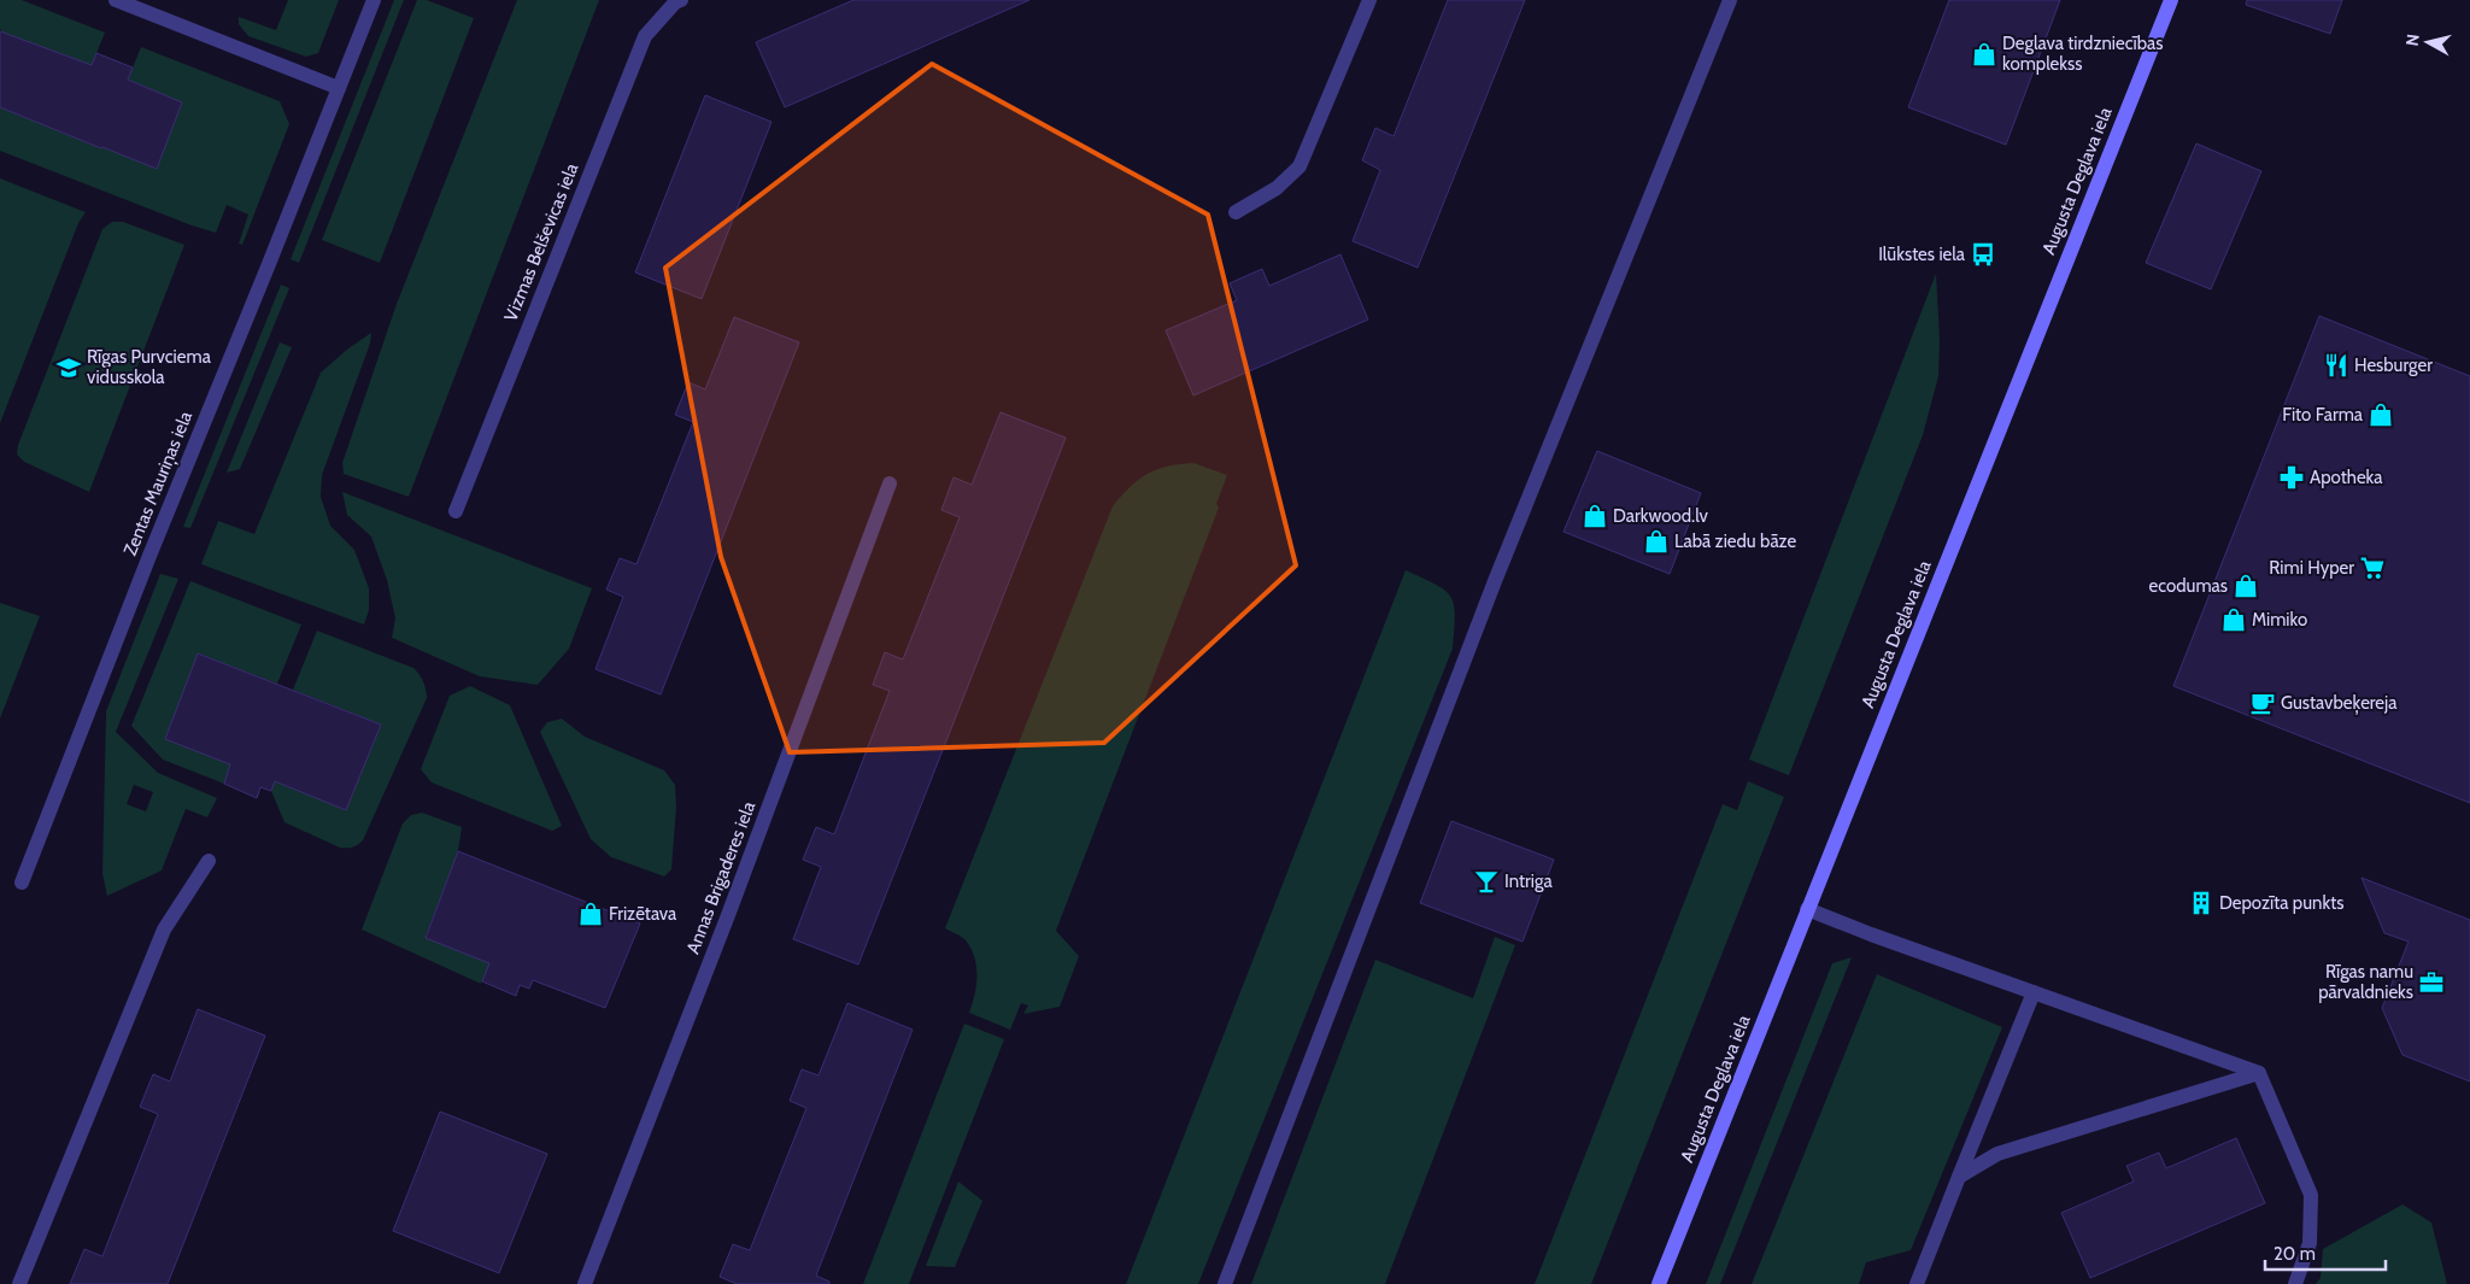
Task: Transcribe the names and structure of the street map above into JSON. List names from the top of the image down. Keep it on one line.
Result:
{"streets":{"main road":["Augusta Deglava iela"],"street":["Vizmas Belševicas iela","Zentas Mauriņas iela","Annas Brigaderes iela"]},"places":{"shop":["Deglava tirdzniecības komplekss","Fito Farma","Darkwood.lv","Labā ziedu bāze","ecodumas","Mimiko","Frizētava"],"bus stop":["Ilūkstes iela"],"restaurant":["Hesburger"],"school or university":["Rīgas Purvciema vidusskola"],"pharmacy":["Apotheka"],"supermarket":["Rimi Hyper"],"cafe":["Gustavbeķereja"],"bar":["Intriga"],"building":["Depozīta punkts"],"office":["Rīgas namu pārvaldnieks"]},"scale_bar":"20 m","north":"left"}
